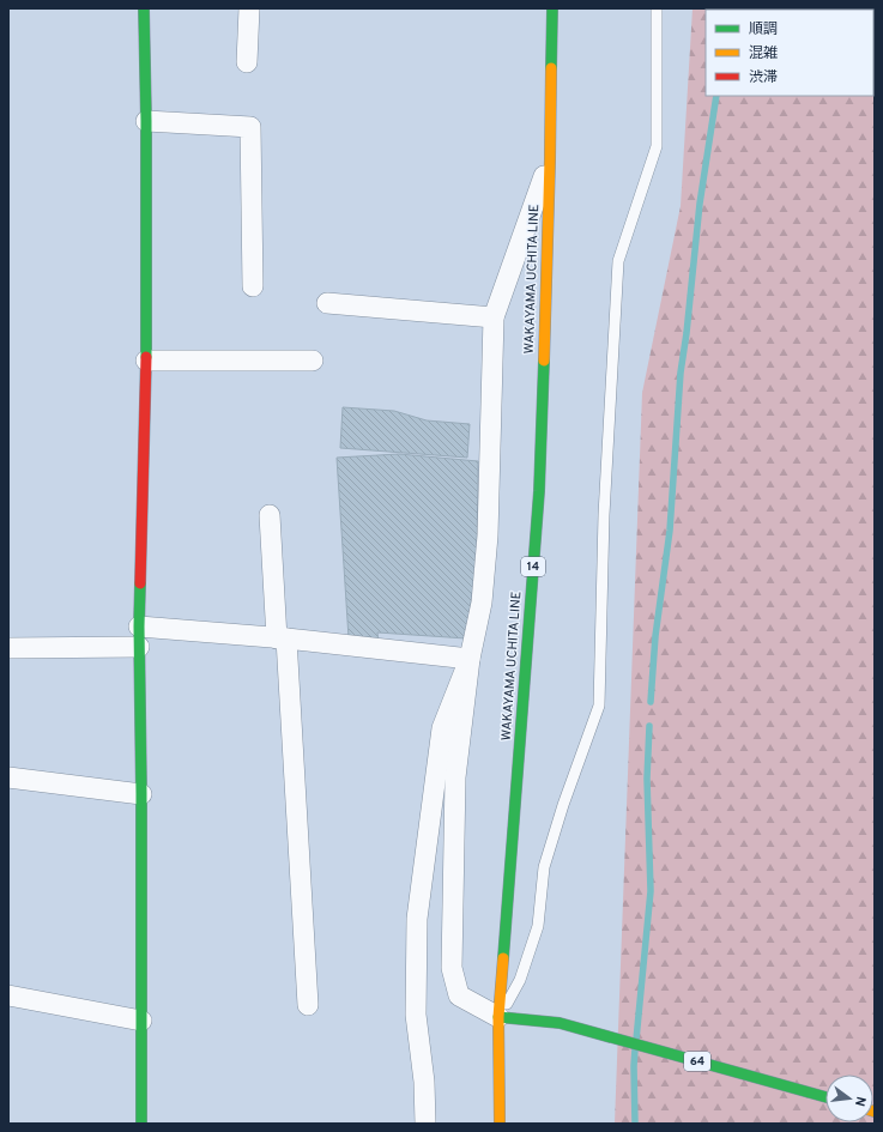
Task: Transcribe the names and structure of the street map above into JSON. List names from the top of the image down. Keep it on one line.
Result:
{"streets":{"main road":["WAKAYAMA UCHITA LINE","14","64"]},"crossings":[["WAKAYAMA UCHITA LINE","64"]],"legend":["順調","混雑","渋滞"],"north":"right"}
